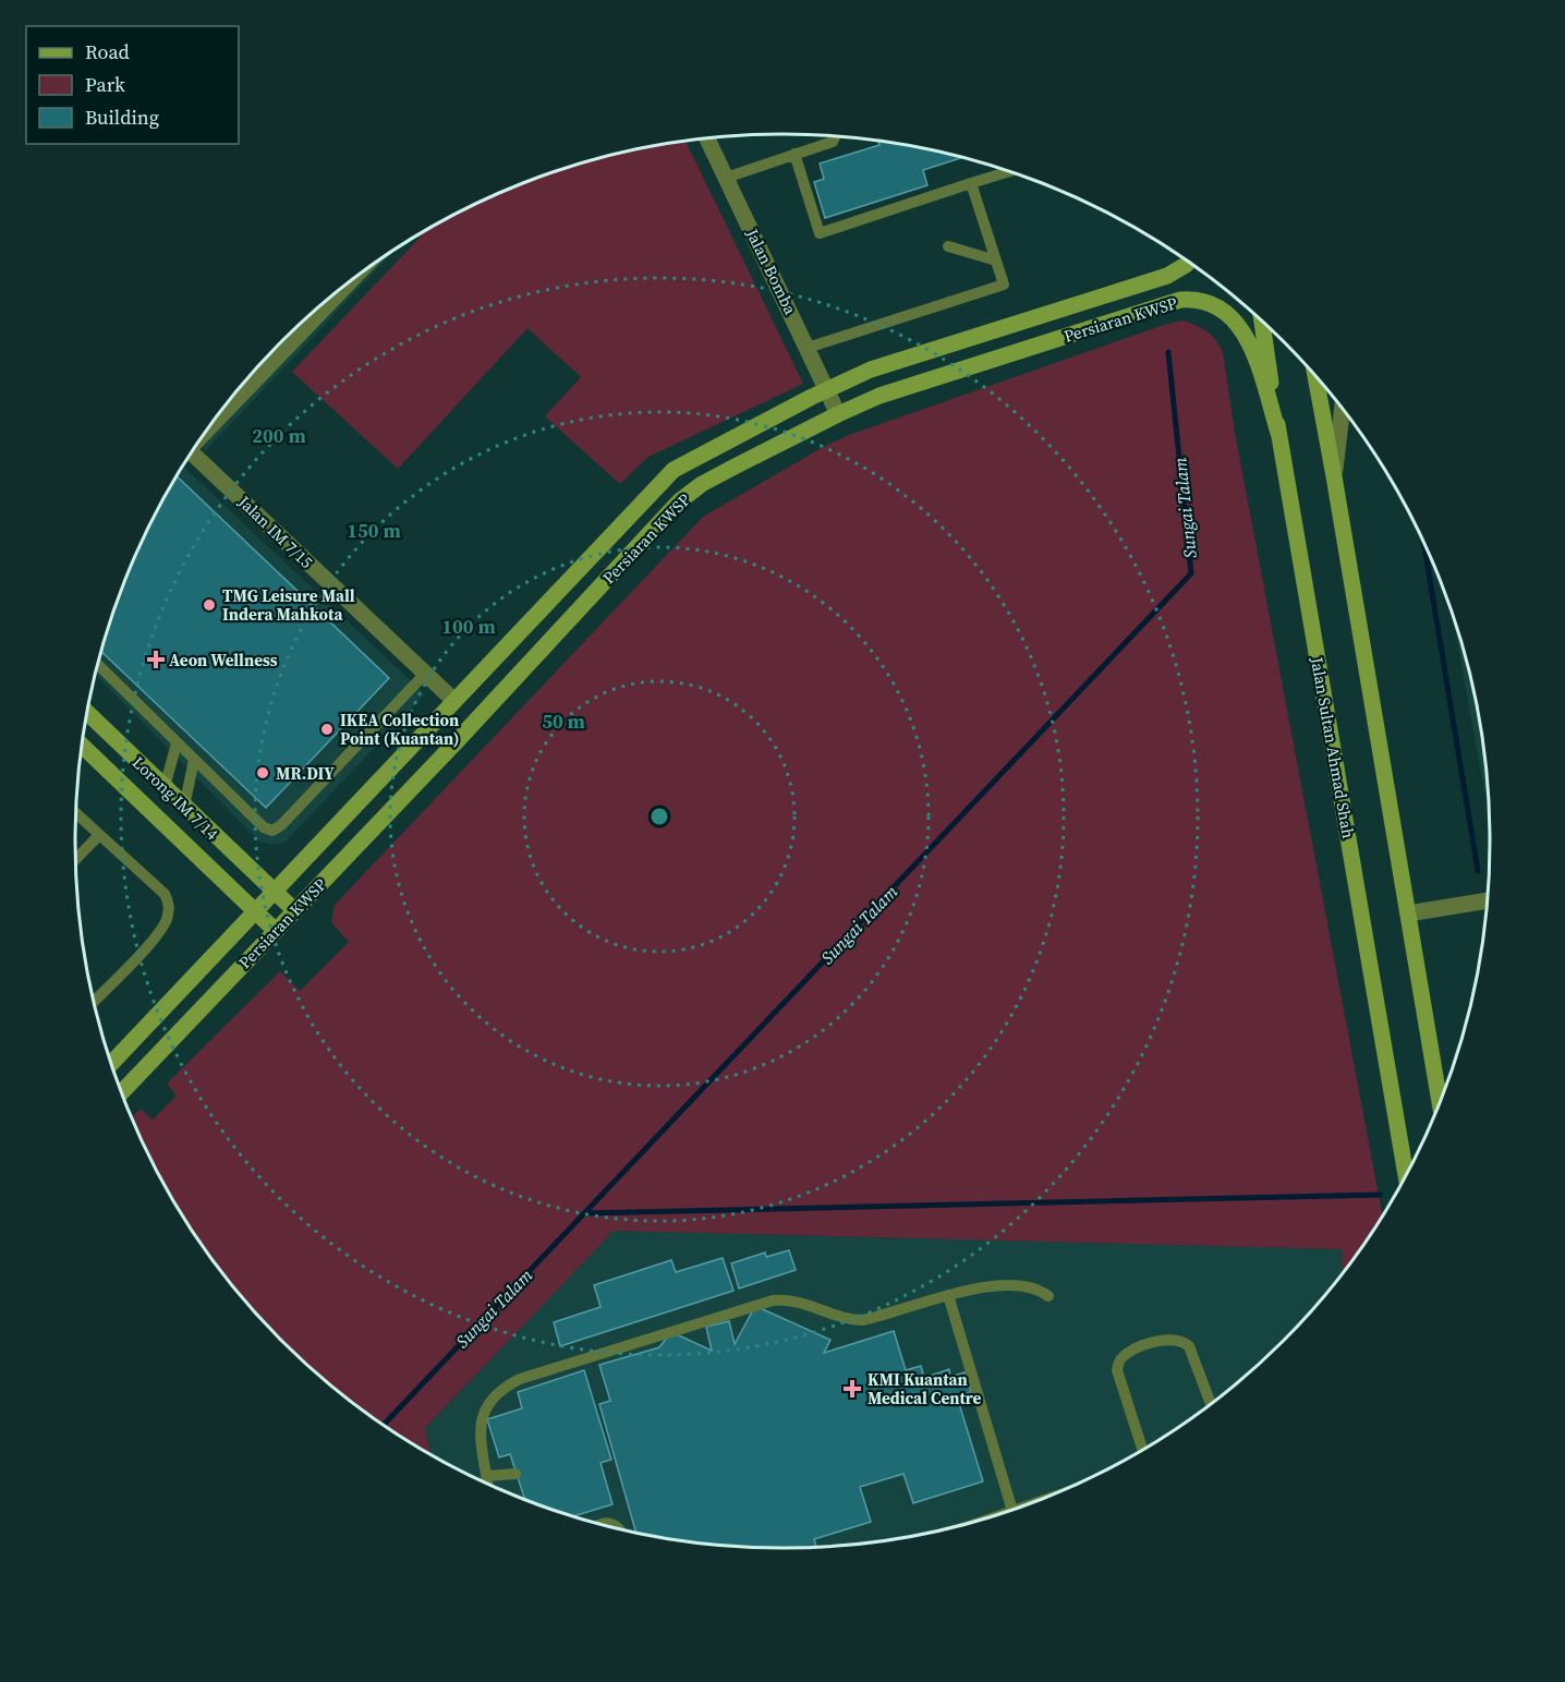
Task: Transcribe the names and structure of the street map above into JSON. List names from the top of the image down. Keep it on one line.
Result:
{"streets":{"street":["Jalan Bomba","Persiaran KWSP","Jalan IM 7/15","Jalan Sultan Ahmad Shah","Lorong IM 7/14"]},"crossings":[["Jalan Bomba","Persiaran KWSP"],["Persiaran KWSP","Jalan IM 7/15"],["Persiaran KWSP","Jalan Sultan Ahmad Shah"],["Persiaran KWSP","Lorong IM 7/14"]],"water":["Sungai Talam"],"places":{"other":["TMG Leisure Mall Indera Mahkota","IKEA Collection Point (Kuantan)","MR.DIY"],"health":["Aeon Wellness","KMI Kuantan Medical Centre"]},"legend":["Road","Park","Building"],"rings":["200 m","150 m","100 m","50 m"]}
